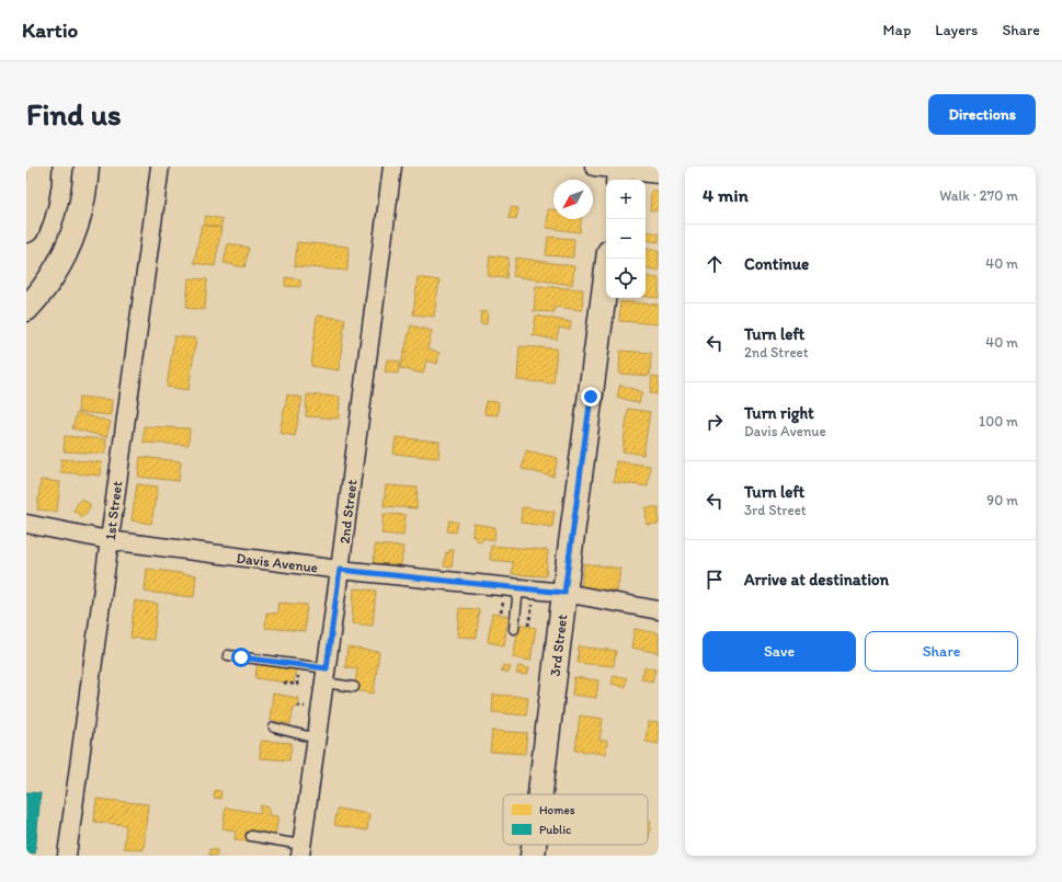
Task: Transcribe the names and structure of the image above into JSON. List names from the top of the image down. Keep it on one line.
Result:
{"streets":{"main road":["3rd Street"],"street":["1st Street","2nd Street","Davis Avenue"]},"crossings":[["1st Street","Davis Avenue"],["2nd Street","Davis Avenue"],["Davis Avenue","3rd Street"]],"legend":["Homes","Public"],"north":"bottom left","page":{"header":"Kartio","nav":["Map","Layers","Share"],"buttons":["Directions",["Save","Share"]],"title":"Find us","heading":["4 min","Walk · 270 m"],"map_buttons":["+","−"],"list":[["Continue","40 m"],["Turn left","2nd Street","40 m"],["Turn right","Davis Avenue","100 m"],["Turn left","3rd Street","90 m"],"Arrive at destination"]}}
